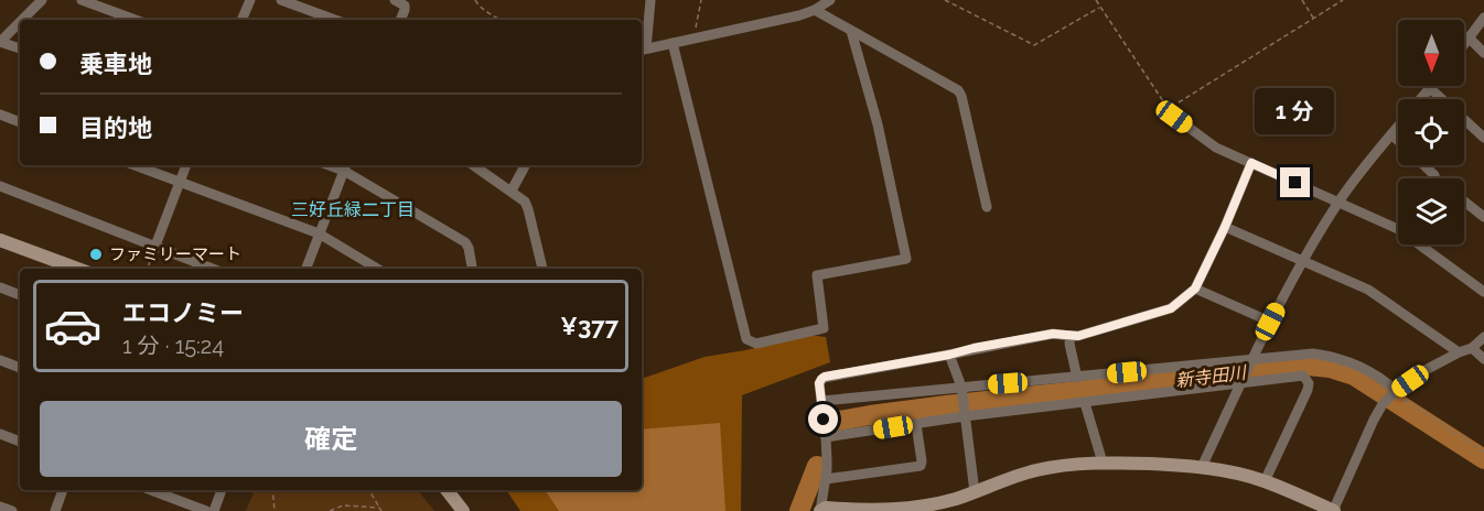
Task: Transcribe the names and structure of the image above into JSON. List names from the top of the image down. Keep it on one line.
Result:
{"districts":["三好丘緑二丁目"],"water":["新寺田川"],"places":["ファミリーマート"],"north":"bottom","page":{"banner":["乗車地","目的地"],"bubble":"1 分","list":[{"name":"エコノミー","note":"1 分 · 15:24","value":"¥377"}],"buttons":"確定"}}
